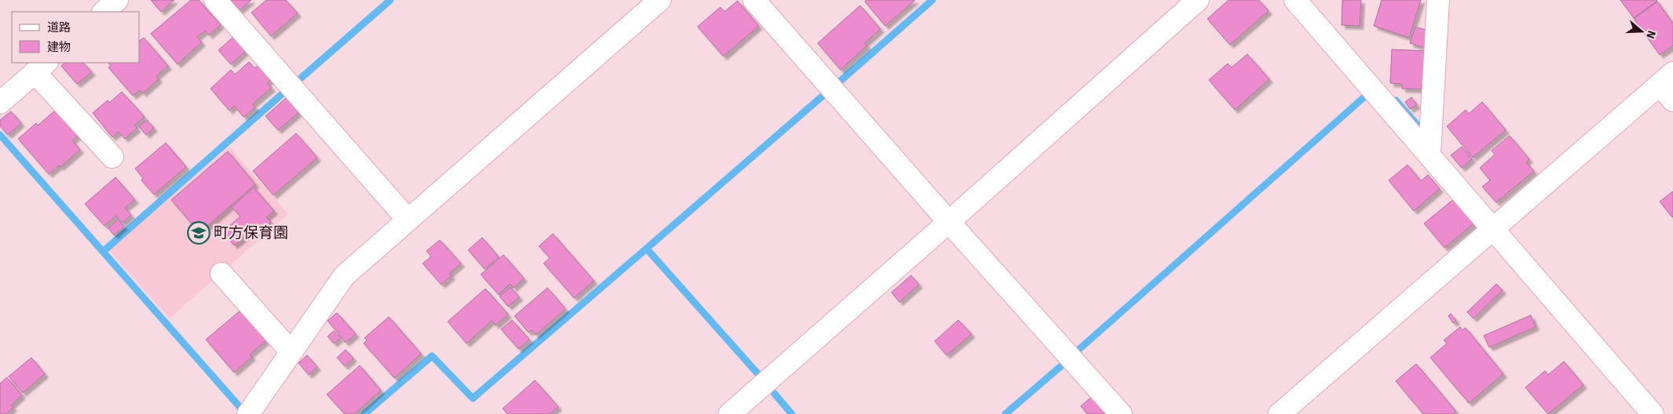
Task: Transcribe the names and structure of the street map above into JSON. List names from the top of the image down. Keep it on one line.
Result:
{"places":{"school or university":["町方保育園"]},"legend":["道路","建物"],"north":"right"}
